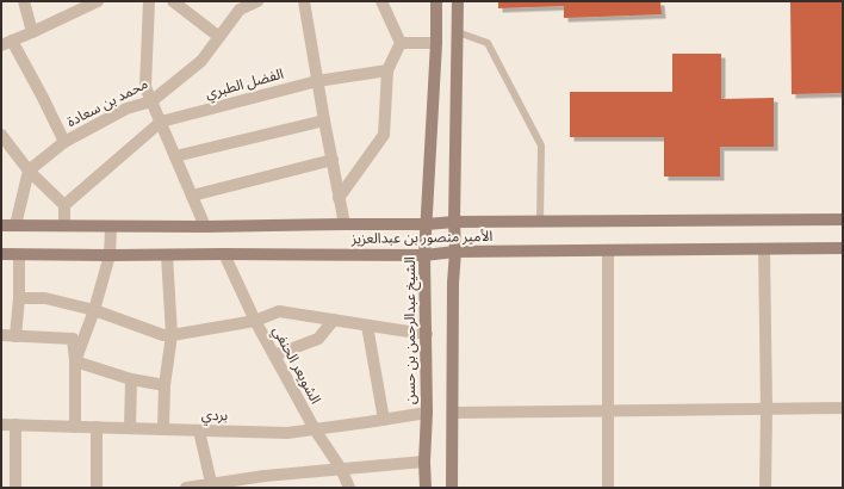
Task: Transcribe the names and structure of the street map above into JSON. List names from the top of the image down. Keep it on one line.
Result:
{"streets":{"street":["الفضل الطبري","محمد بن سعادة","الأمير منصور بن عبدالعزيز","الشيخ عبدالرحمن بن حسن","الشويعر الحنفي","بردي"]},"crossings":[["الأمير منصور بن عبدالعزيز","الشيخ عبدالرحمن بن حسن"],["الأمير منصور بن عبدالعزيز","الشويعر الحنفي"],["الشيخ عبدالرحمن بن حسن","بردي"],["الشويعر الحنفي","بردي"]]}
